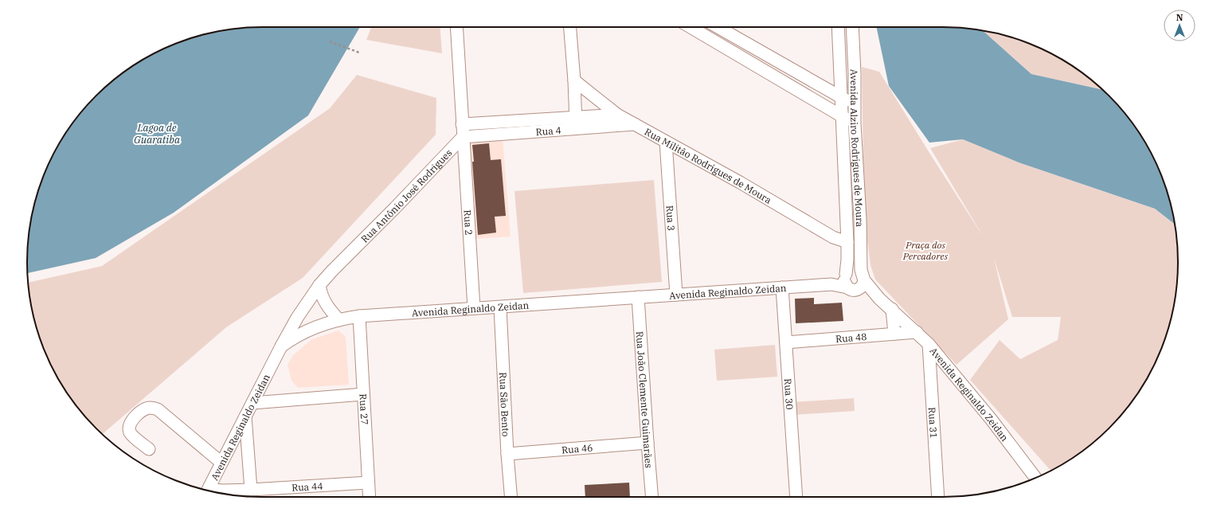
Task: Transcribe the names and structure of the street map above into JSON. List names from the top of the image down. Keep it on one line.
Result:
{"streets":{"street":["Rua 4","Avenida Alziro Rodrigues de Moura","Rua Militão Rodrigues de Moura","Rua Antônio José Rodrigues","Rua 3","Rua 2","Avenida Reginaldo Zeidan","Rua 48","Rua 30","Rua João Clemente Guimarães","Rua São Bento","Rua 27","Rua 31","Rua 46","Rua 44"]},"crossings":[["Rua 4","Rua Militão Rodrigues de Moura"],["Rua 4","Rua Antônio José Rodrigues"],["Rua 4","Rua 2"],["Avenida Alziro Rodrigues de Moura","Rua Militão Rodrigues de Moura"],["Avenida Alziro Rodrigues de Moura","Avenida Reginaldo Zeidan"],["Rua Militão Rodrigues de Moura","Rua 3"],["Rua Antônio José Rodrigues","Rua 2"],["Rua Antônio José Rodrigues","Avenida Reginaldo Zeidan"],["Rua 3","Avenida Reginaldo Zeidan"],["Rua 2","Avenida Reginaldo Zeidan"],["Avenida Reginaldo Zeidan","Rua 48"],["Avenida Reginaldo Zeidan","Rua 30"],["Avenida Reginaldo Zeidan","Rua João Clemente Guimarães"],["Avenida Reginaldo Zeidan","Rua São Bento"],["Avenida Reginaldo Zeidan","Rua 27"],["Avenida Reginaldo Zeidan","Rua 31"],["Rua 48","Rua 30"],["Rua João Clemente Guimarães","Rua 46"],["Rua São Bento","Rua 46"],["Rua 27","Rua 44"]],"water":["Lagoa de Guaratiba"],"parks":["Praça dos Percadores"],"north":"top"}
